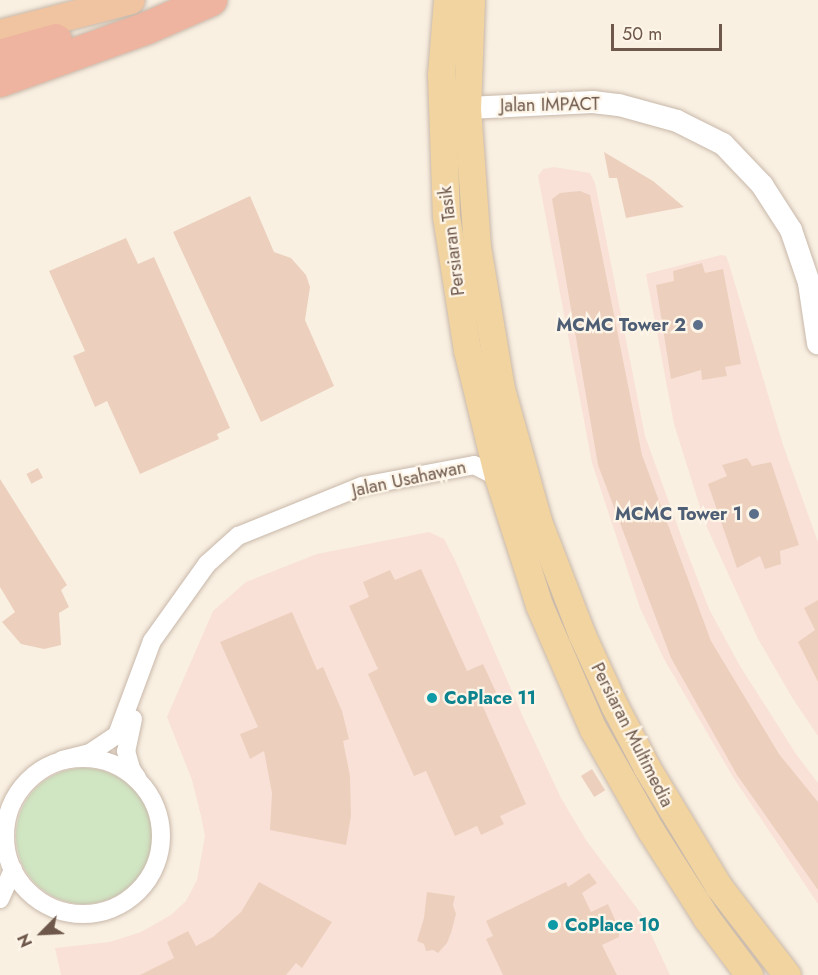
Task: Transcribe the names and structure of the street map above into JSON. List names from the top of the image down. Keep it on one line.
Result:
{"streets":{"main road":["Persiaran Tasik","Persiaran Multimedia"],"street":["Jalan IMPACT","Jalan Usahawan"]},"crossings":[["Jalan IMPACT","Persiaran Tasik"],["Persiaran Tasik","Jalan Usahawan"],["Persiaran Tasik","Persiaran Multimedia"]],"places":["MCMC Tower 2","MCMC Tower 1","CoPlace 11","CoPlace 10"],"scale_bar":"50 m","north":"bottom left"}
